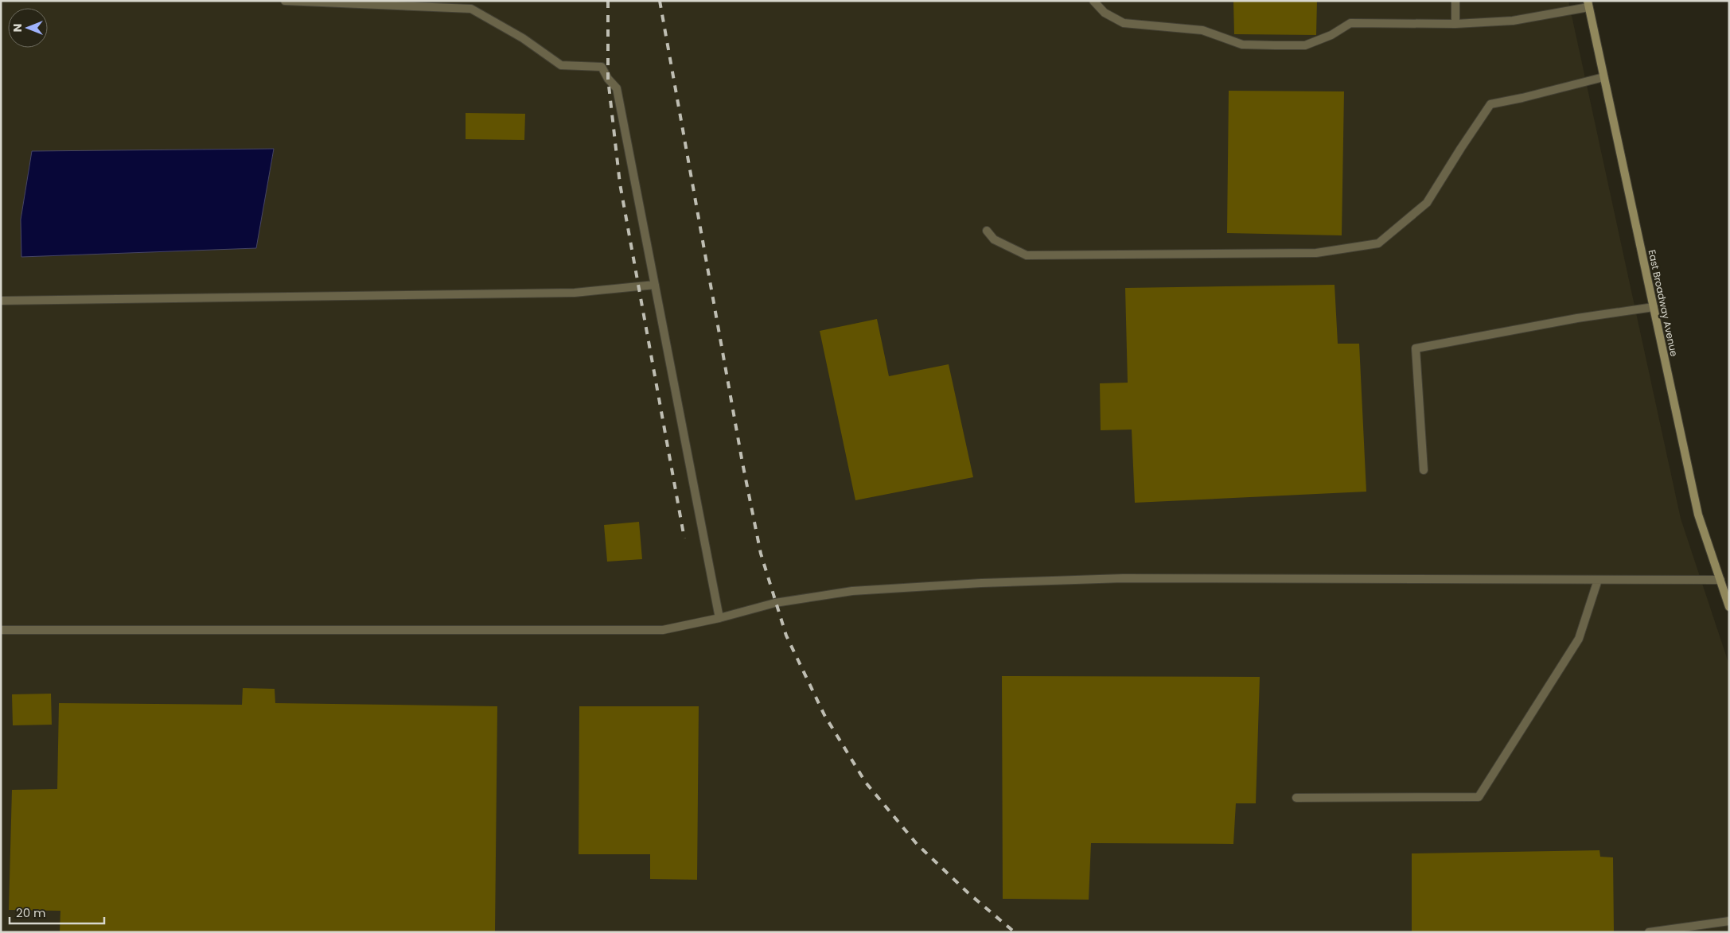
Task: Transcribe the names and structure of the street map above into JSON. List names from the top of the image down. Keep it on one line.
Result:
{"streets":{"main road":["East Broadway Avenue"]},"scale_bar":"20 m","north":"left"}
